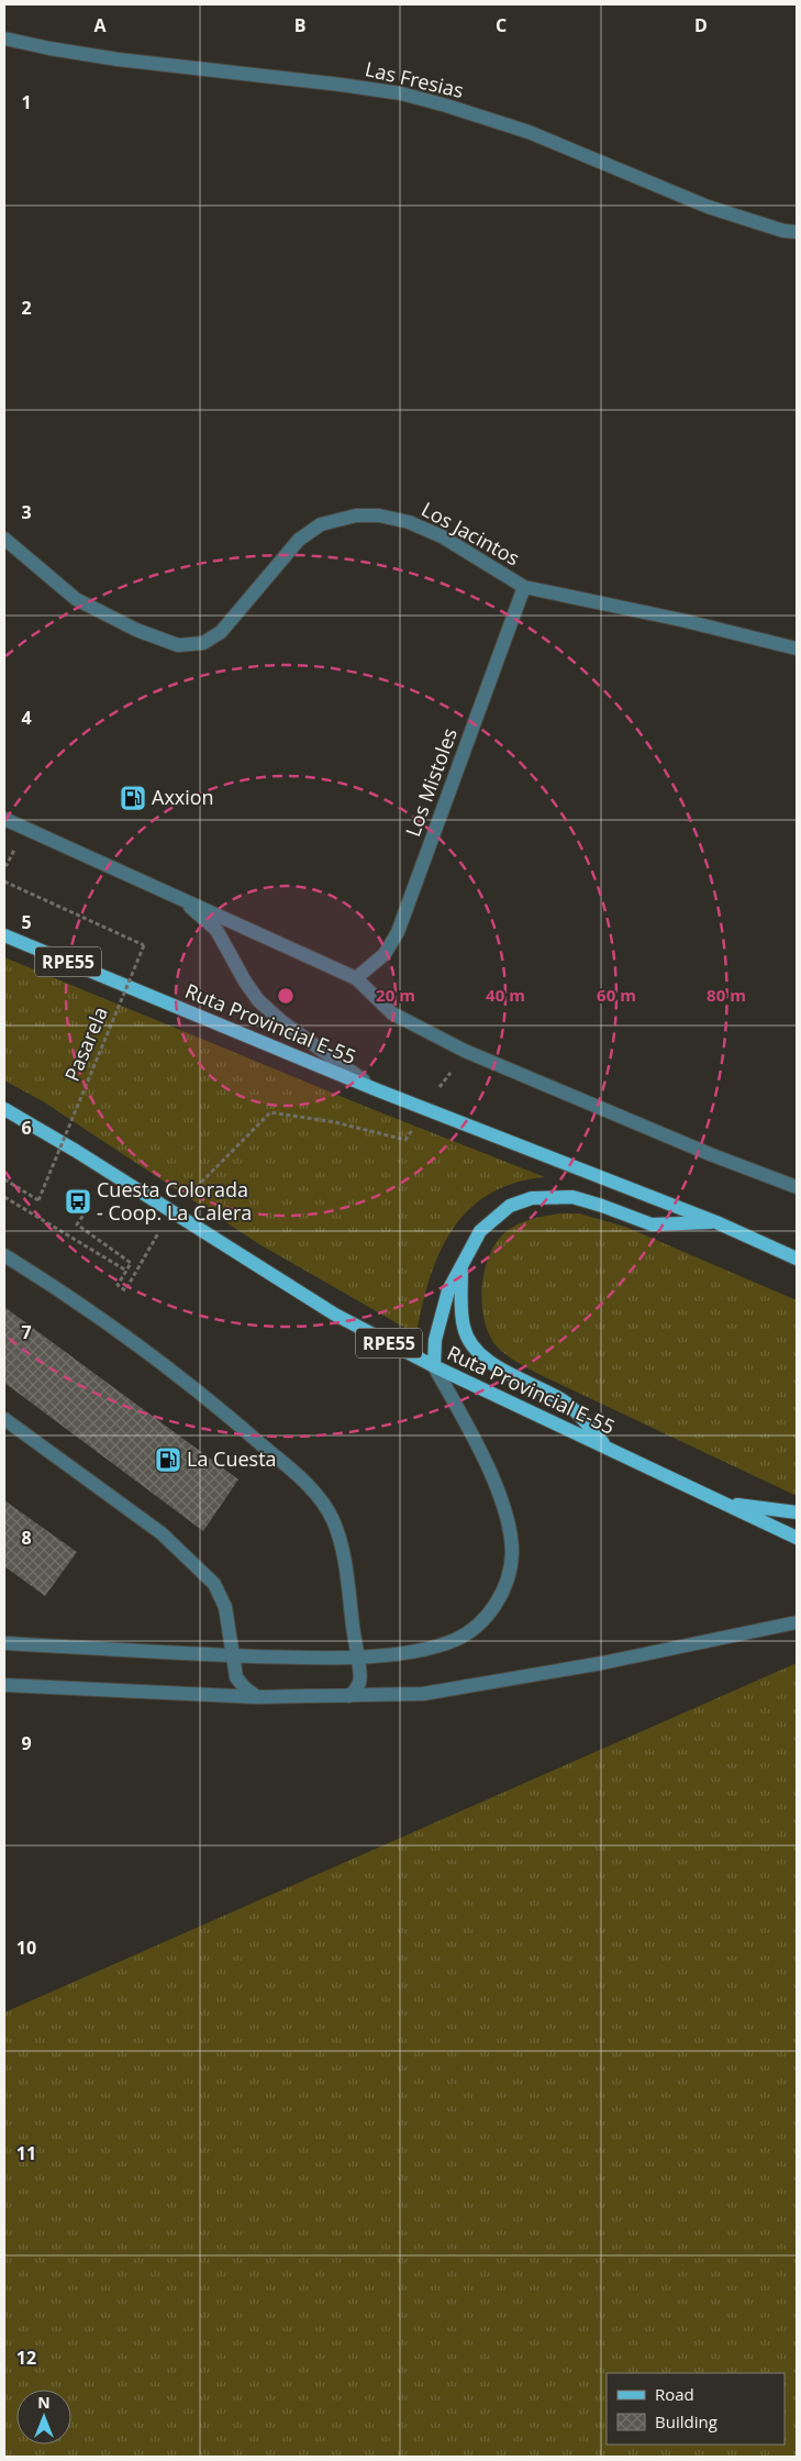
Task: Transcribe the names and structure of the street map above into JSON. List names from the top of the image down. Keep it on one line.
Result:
{"streets":{"main road":["RPE55","Ruta Provincial E-55"],"street":["Las Fresias","Los Jacintos","Los Mistoles"],"path":["Pasarela"]},"crossings":[["Los Jacintos","Los Mistoles"],["RPE55","Ruta Provincial E-55"]],"places":{"fuel station":["Axxion","La Cuesta"],"bus stop":["Cuesta Colorada - Coop. La Calera"]},"legend":["Road","Building"],"north":"top","grid":{"columns":["A","B","C","D"],"rows":["1","2","3","4","5","6","7","8","9","10","11","12"]},"rings":["20 m","40 m","60 m","80 m"]}
